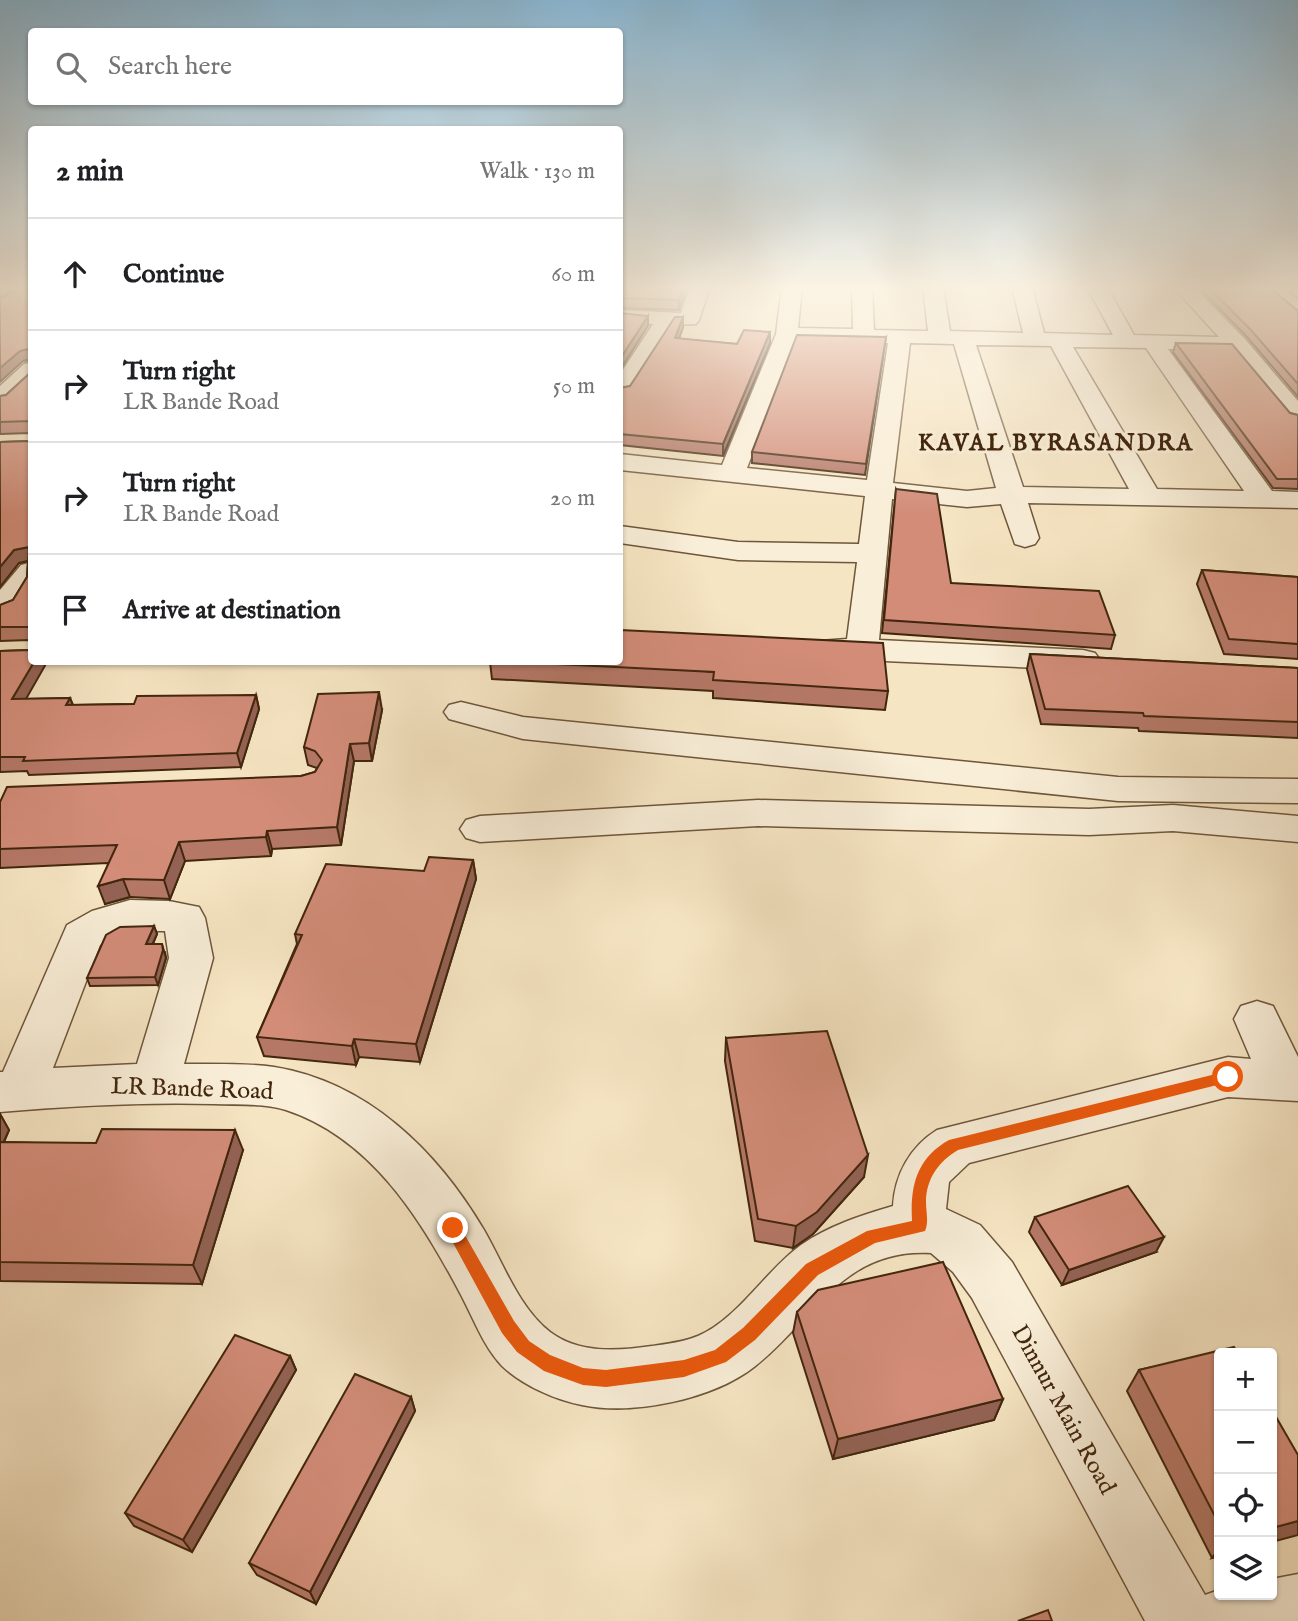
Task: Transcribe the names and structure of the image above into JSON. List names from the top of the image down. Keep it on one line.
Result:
{"streets":{"street":["LR Bande Road","Dinnur Main Road"]},"crossings":[["LR Bande Road","Dinnur Main Road"]],"districts":["KAVAL BYRASANDRA"],"page":{"search":"Search here","heading":["2 min","Walk · 130 m"],"list":[["Continue","60 m"],["Turn right","LR Bande Road","50 m"],["Turn right","LR Bande Road","20 m"],"Arrive at destination"],"map_buttons":["+","−"]}}
